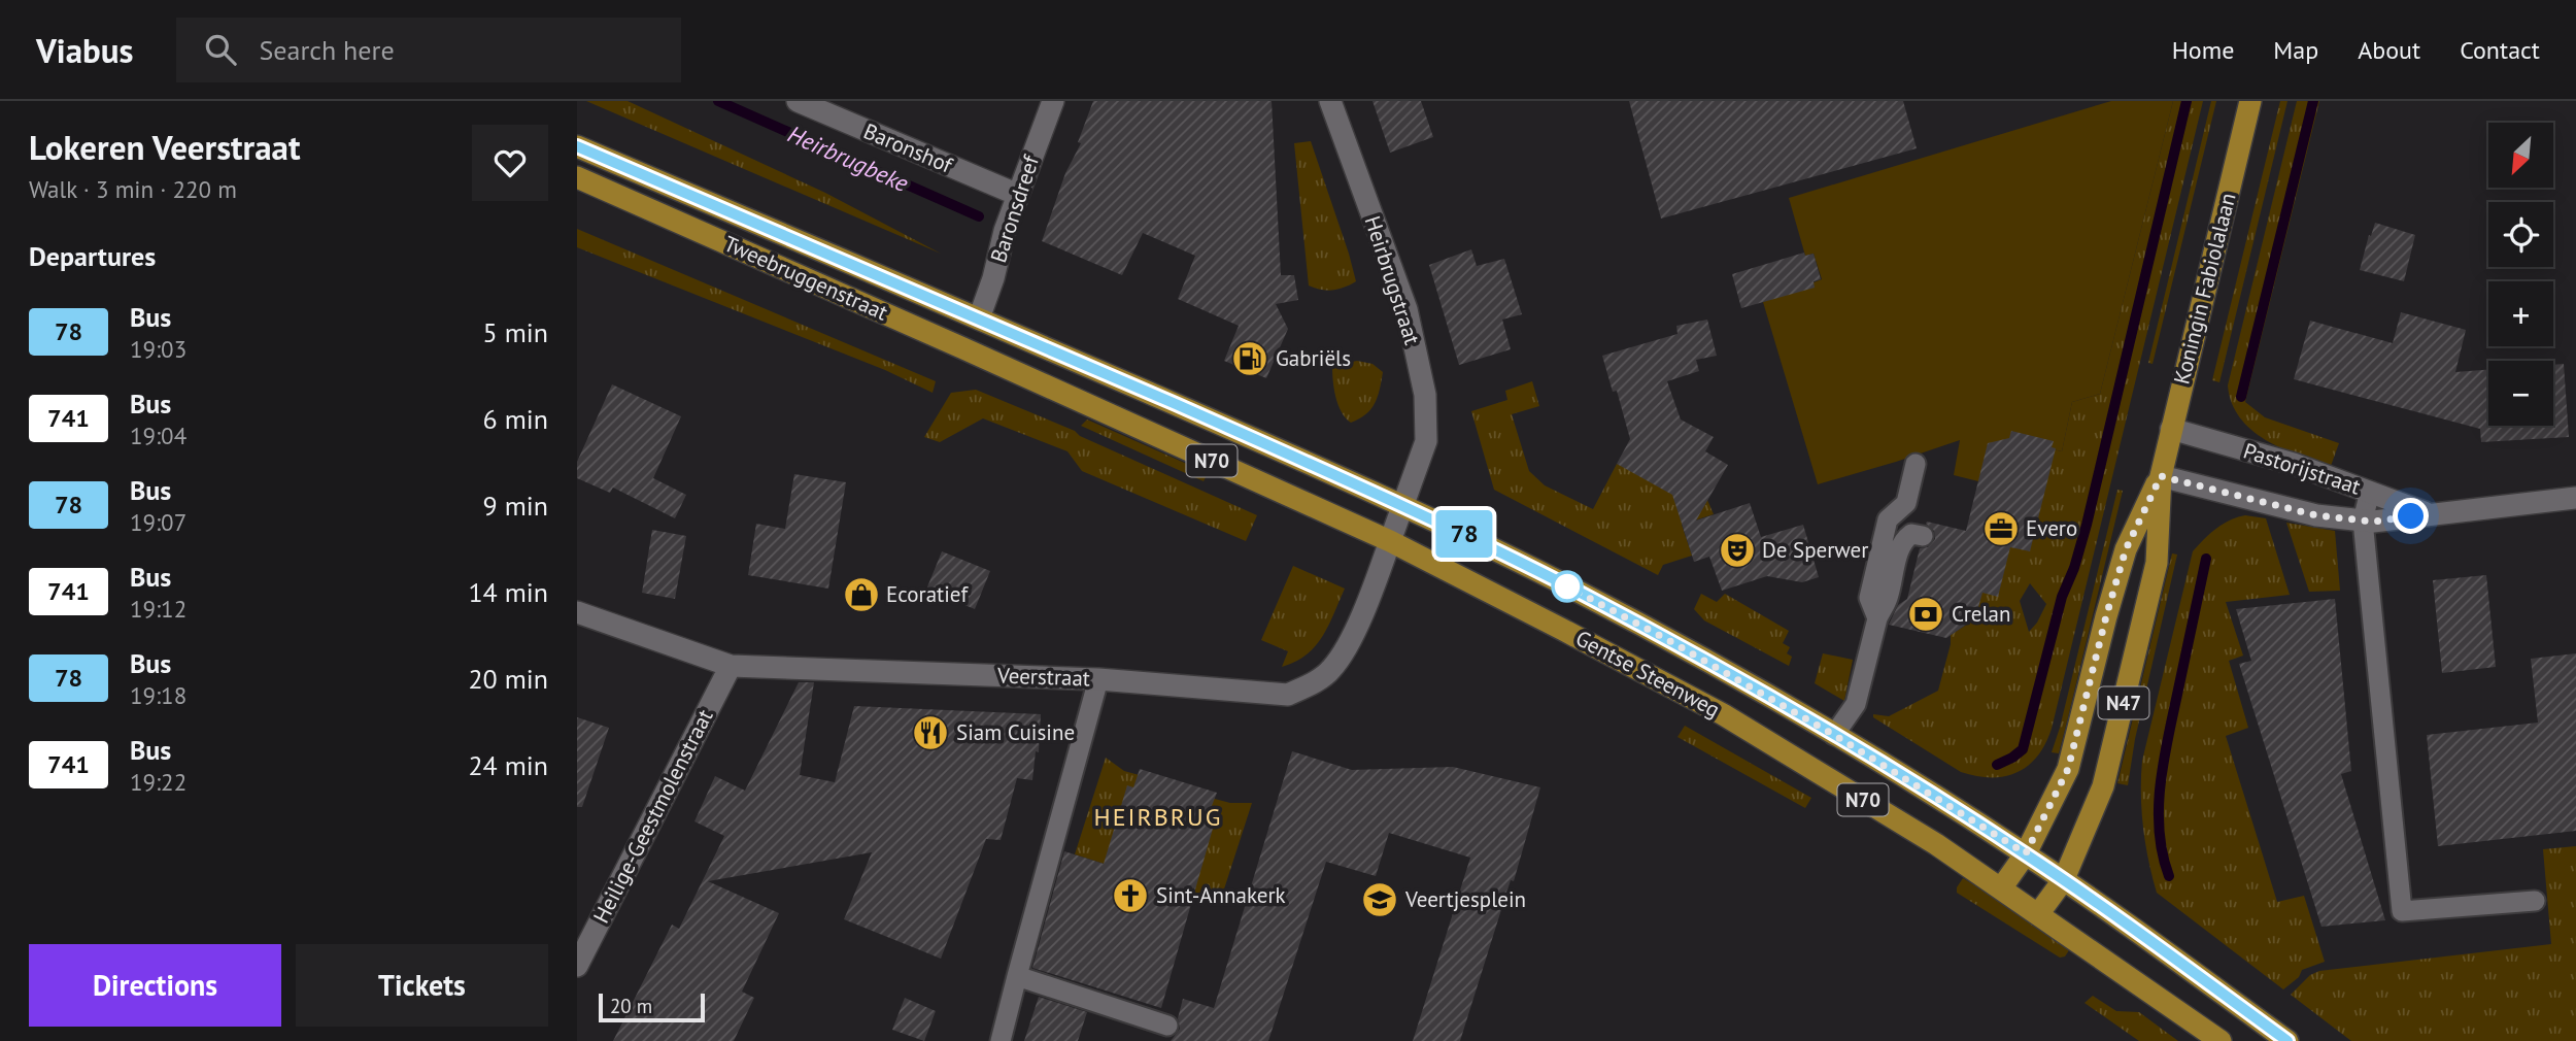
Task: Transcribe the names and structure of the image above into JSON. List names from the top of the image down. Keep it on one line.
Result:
{"streets":{"main road":["Tweebruggenstraat","Koningin Fabiolalaan","N70","Gentse Steenweg","N47"],"street":["Baronshof","Baronsdreef","Heirbrugstraat","Pastorijstraat","Veerstraat","Heilige-Geestmolenstraat"]},"crossings":[["Baronshof","Baronsdreef"],["Baronsdreef","Tweebruggenstraat"],["Baronsdreef","N70"],["Tweebruggenstraat","N70"],["Tweebruggenstraat","Gentse Steenweg"],["Heirbrugstraat","N70"],["Heirbrugstraat","Gentse Steenweg"],["Heirbrugstraat","Veerstraat"],["Koningin Fabiolalaan","Pastorijstraat"],["Koningin Fabiolalaan","Gentse Steenweg"],["N70","Gentse Steenweg"],["N70","Veerstraat"],["Gentse Steenweg","Veerstraat"],["Veerstraat","Heilige-Geestmolenstraat"]],"districts":["HEIRBRUG"],"water":["Heirbrugbeke"],"places":{"fuel station":["Gabriëls"],"office":["Evero"],"theatre":["De Sperwer"],"shop":["Ecoratief"],"bank":["Crelan"],"restaurant":["Siam Cuisine"],"church":["Sint-Annakerk"],"school or university":["Veertjesplein"]},"lines":["bus line 78"],"scale_bar":"20 m","north":"bottom left","page":{"header":"Viabus","search":"Search here","nav":["Home","Map","About","Contact"],"heading":[["Lokeren Veerstraat","Walk · 3 min · 220 m"],"Departures"],"on_map":"78","map_buttons":["+","−"],"list":[{"mark":"78","name":"Bus","note":"19:03","value":"5 min"},{"mark":"741","name":"Bus","note":"19:04","value":"6 min"},{"mark":"78","name":"Bus","note":"19:07","value":"9 min"},{"mark":"741","name":"Bus","note":"19:12","value":"14 min"},{"mark":"78","name":"Bus","note":"19:18","value":"20 min"},{"mark":"741","name":"Bus","note":"19:22","value":"24 min"}],"buttons":["Directions","Tickets"],"scale":"20 m"}}
